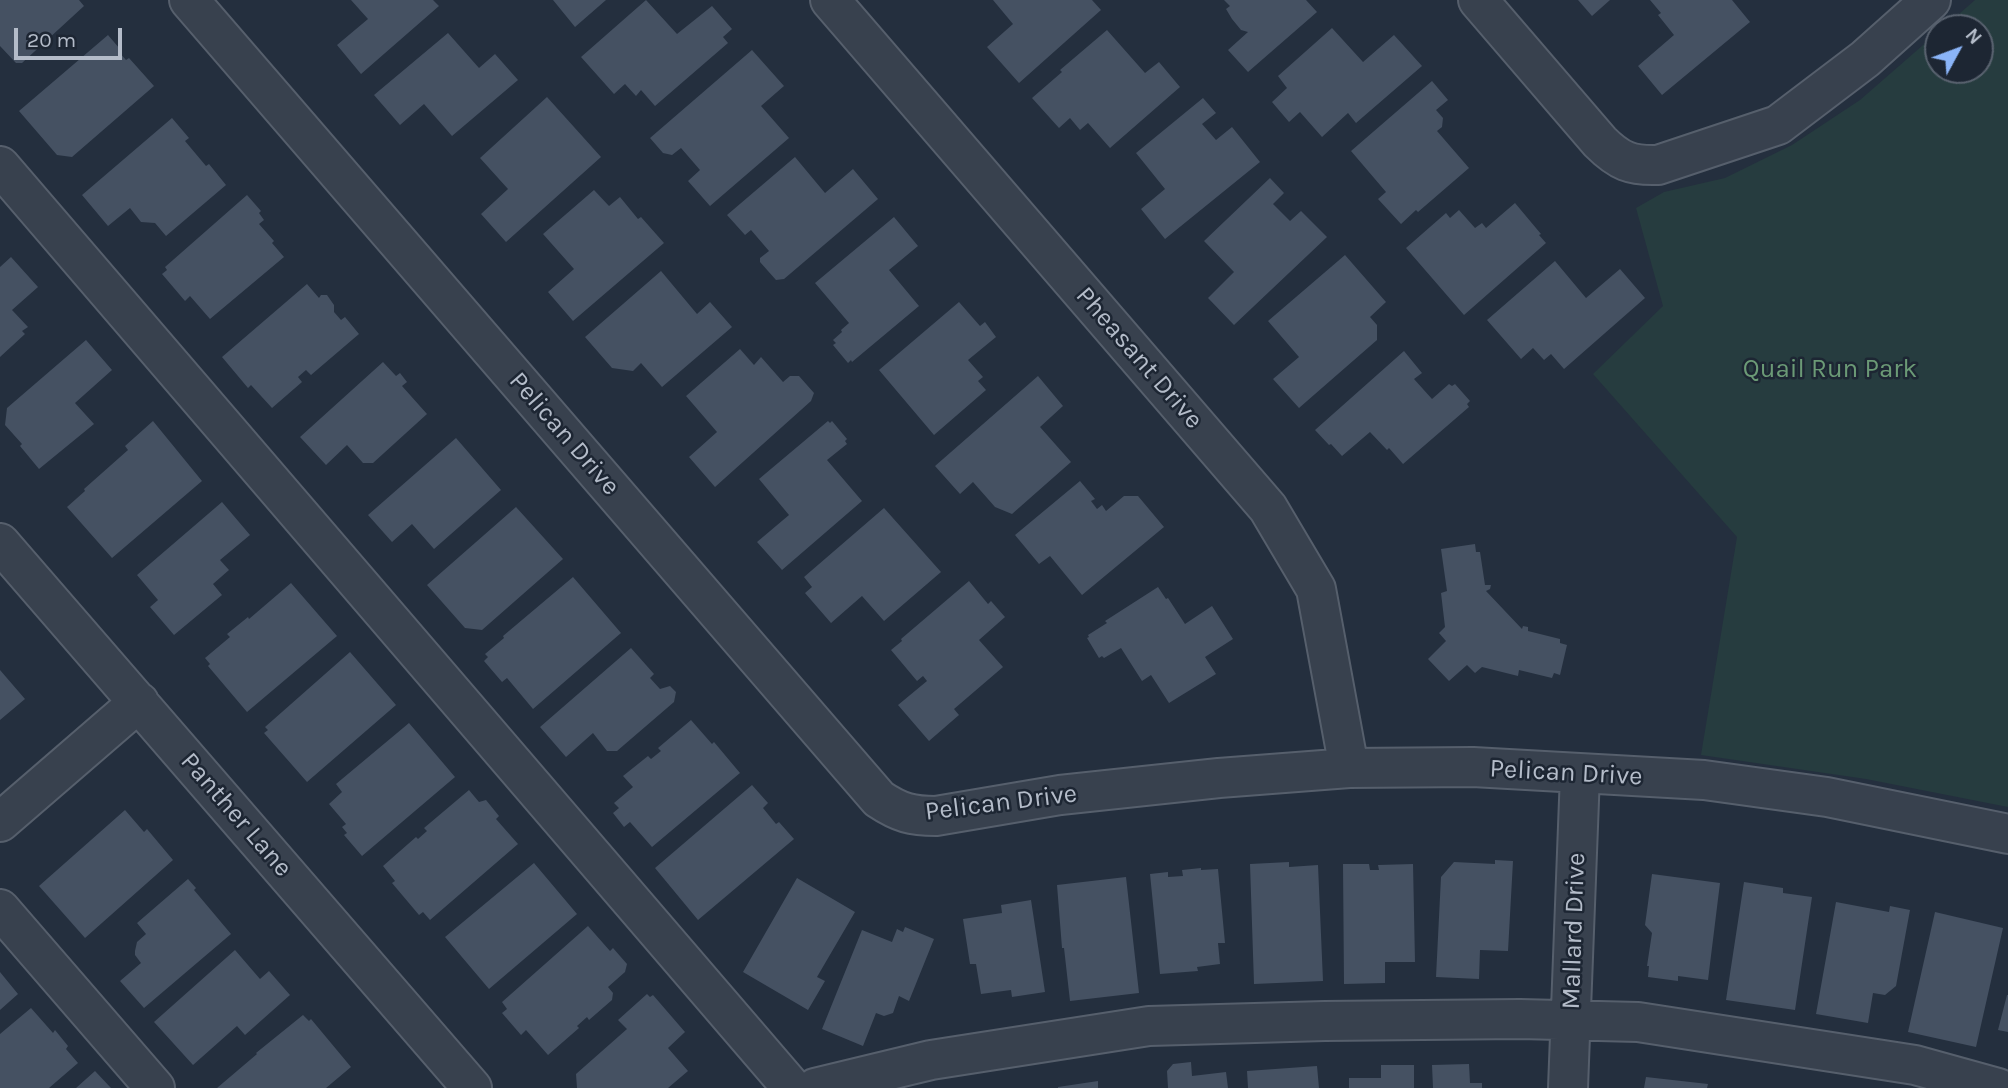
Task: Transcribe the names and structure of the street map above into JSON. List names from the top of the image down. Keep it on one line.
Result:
{"streets":{"street":["Pheasant Drive","Pelican Drive","Panther Lane","Mallard Drive"]},"crossings":[["Pheasant Drive","Pelican Drive"],["Pelican Drive","Mallard Drive"]],"parks":["Quail Run Park"],"scale_bar":"20 m","north":"top right"}
